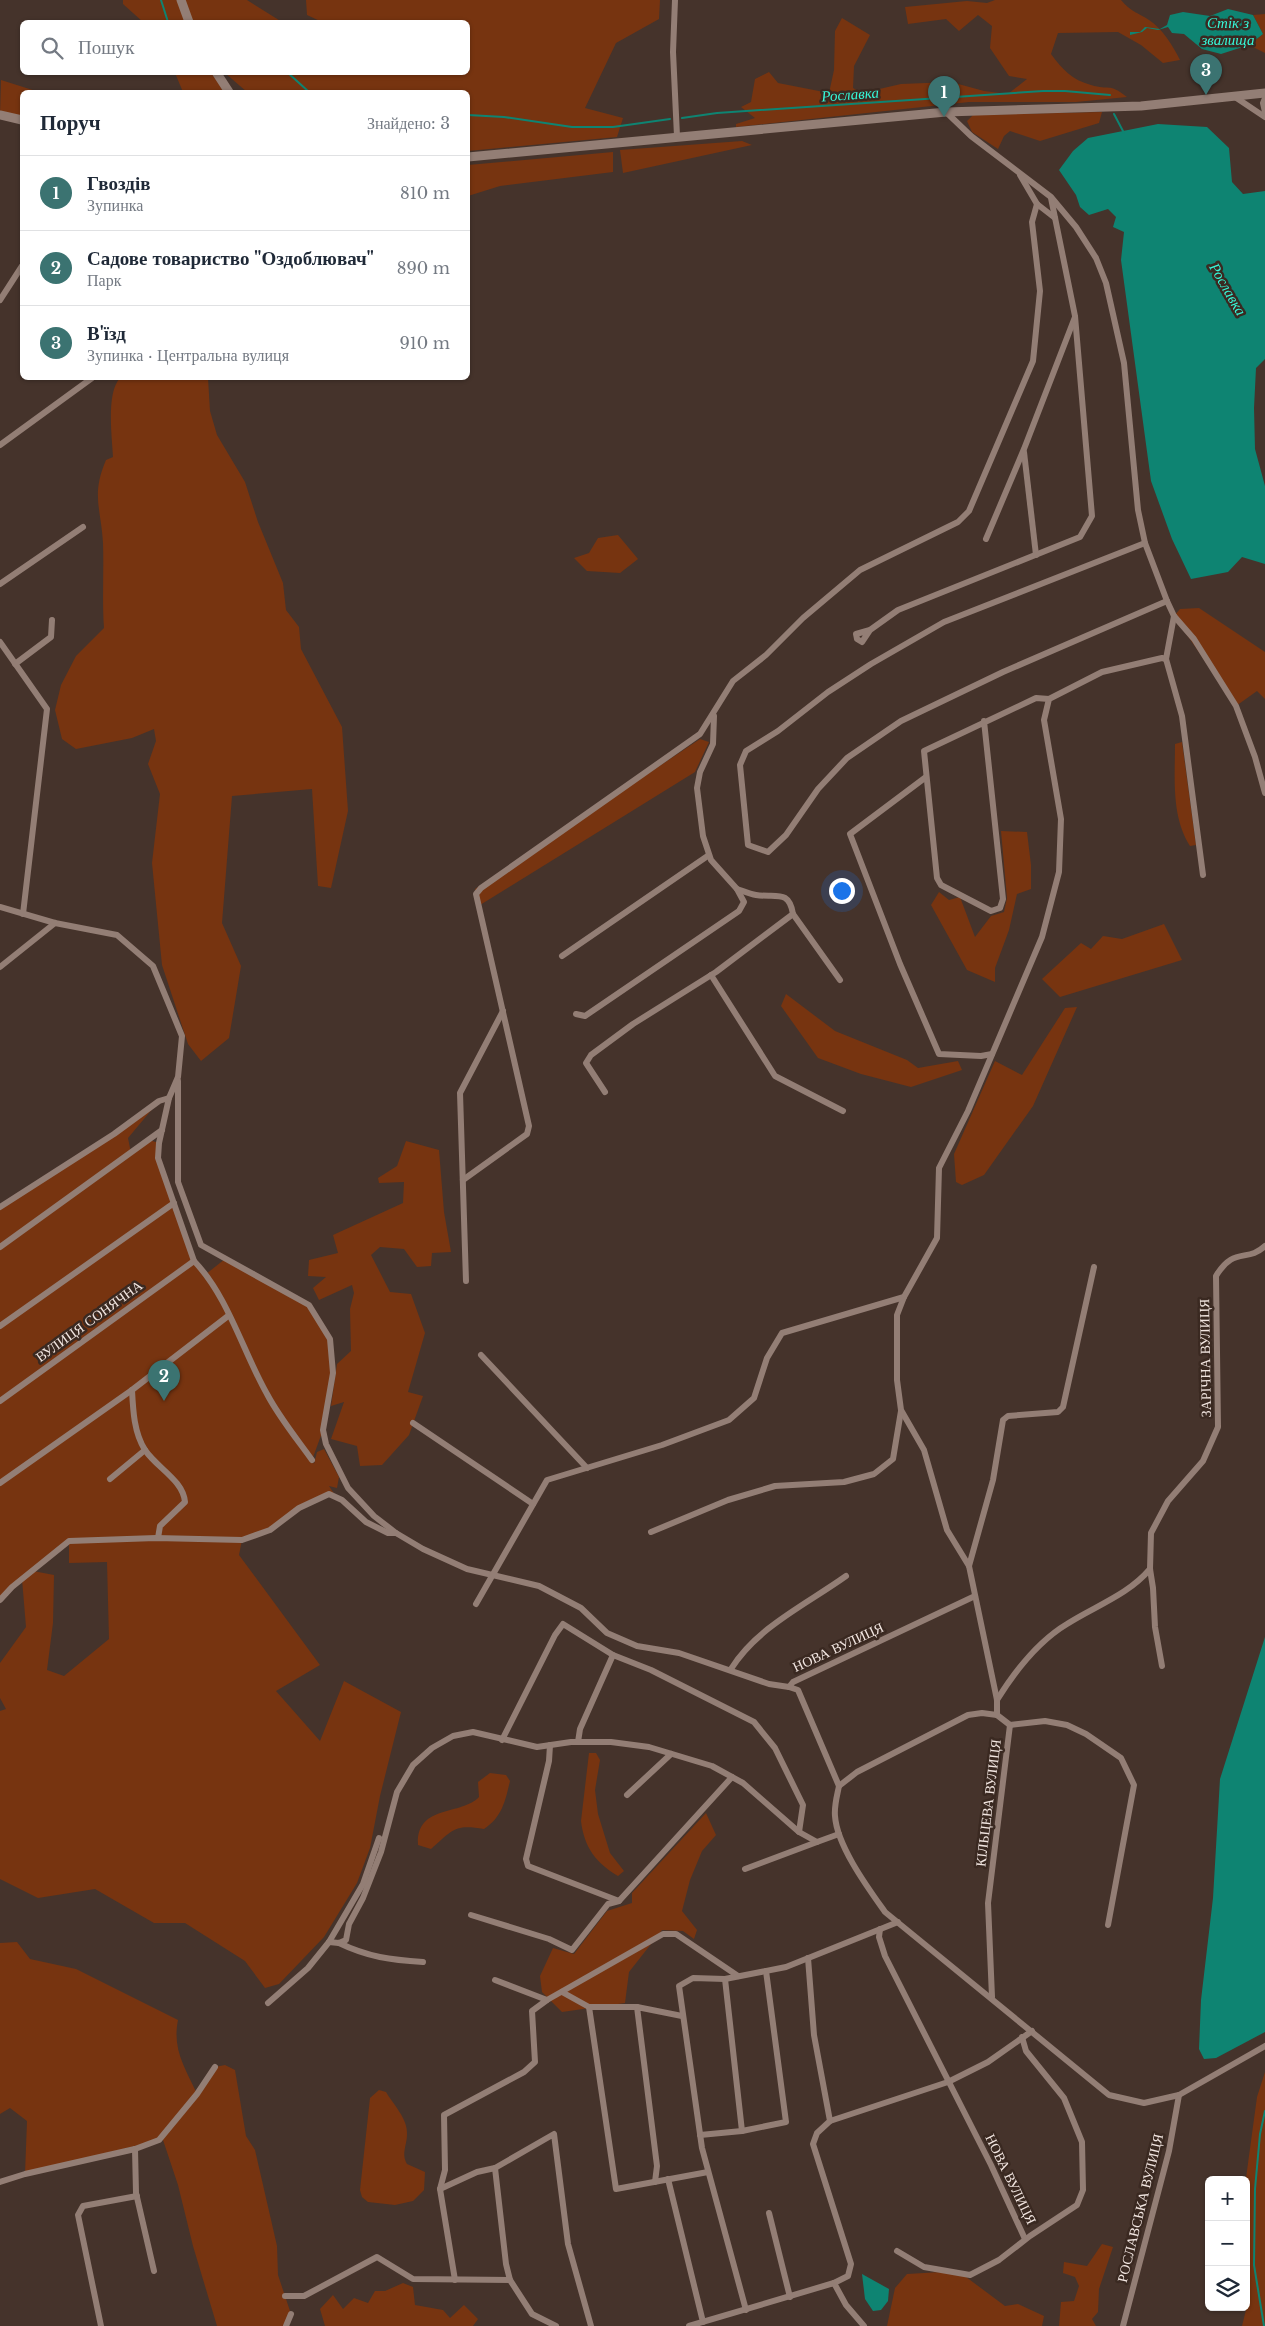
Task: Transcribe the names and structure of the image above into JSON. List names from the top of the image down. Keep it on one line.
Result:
{"streets":{"street":["ВУЛИЦЯ СОНЯЧНА","ЗАРІЧНА ВУЛИЦЯ","НОВА ВУЛИЦЯ","КІЛЬЦЕВА ВУЛИЦЯ","РОСЛАВСЬКА ВУЛИЦЯ"]},"water":["Стік з звалища","Рославка"],"page":{"search":"Пошук","pins":["3","1","2"],"heading":["Поруч","Знайдено: 3"],"list":[{"mark":"1","name":"Гвоздів","note":"Зупинка","value":"810 m"},{"mark":"2","name":"Садове товариство \"Оздоблювач\"","note":"Парк","value":"890 m"},{"mark":"3","name":"В'їзд","note":"Зупинка · Центральна вулиця","value":"910 m"}],"map_buttons":["+","−"]}}
